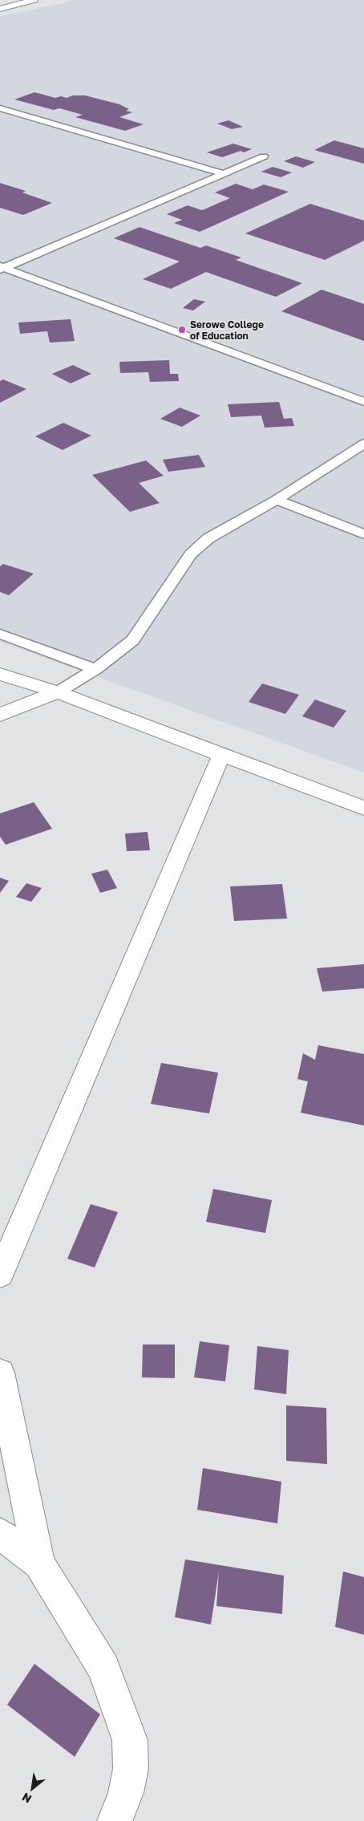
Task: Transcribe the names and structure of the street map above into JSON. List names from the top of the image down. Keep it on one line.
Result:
{"places":["Serowe College of Education"],"north":"bottom left"}
